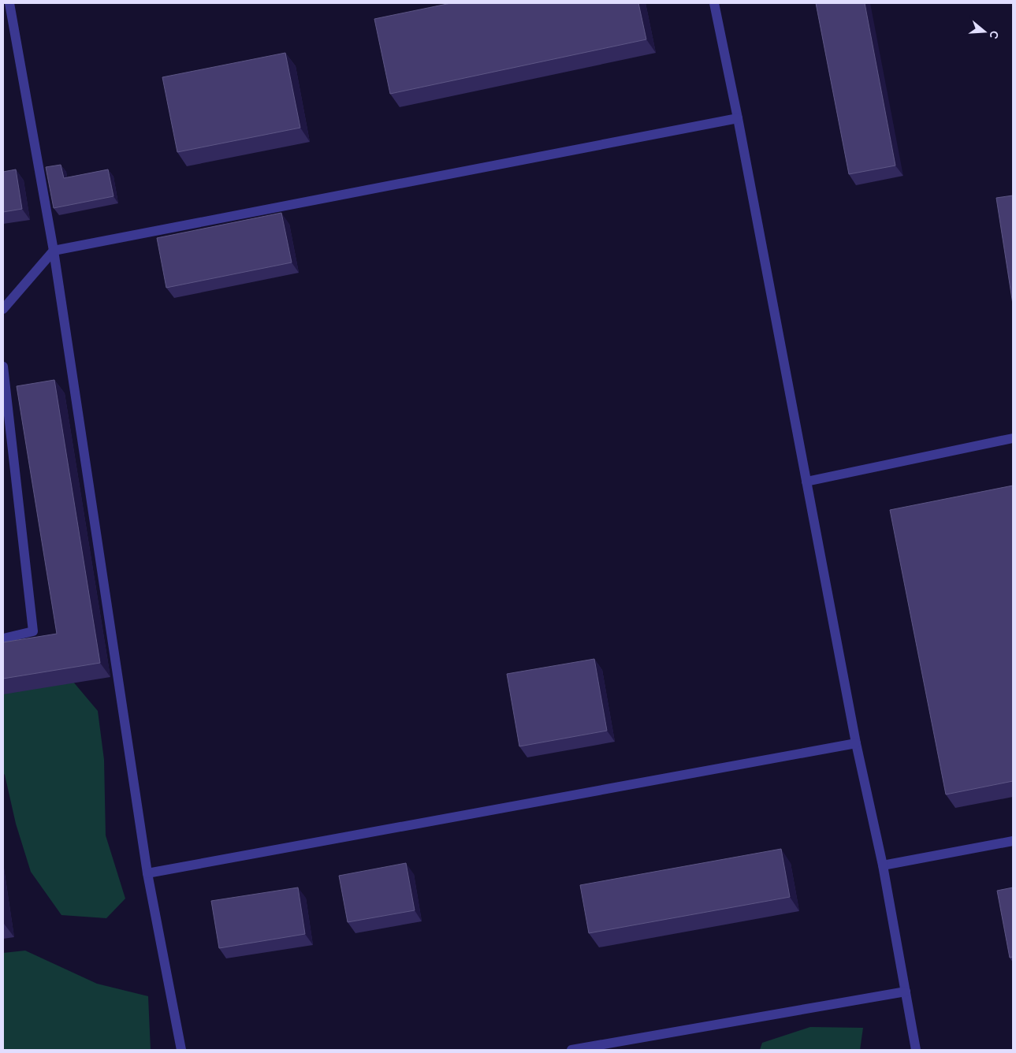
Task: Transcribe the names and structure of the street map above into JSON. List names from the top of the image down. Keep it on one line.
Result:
{"north":"right"}
